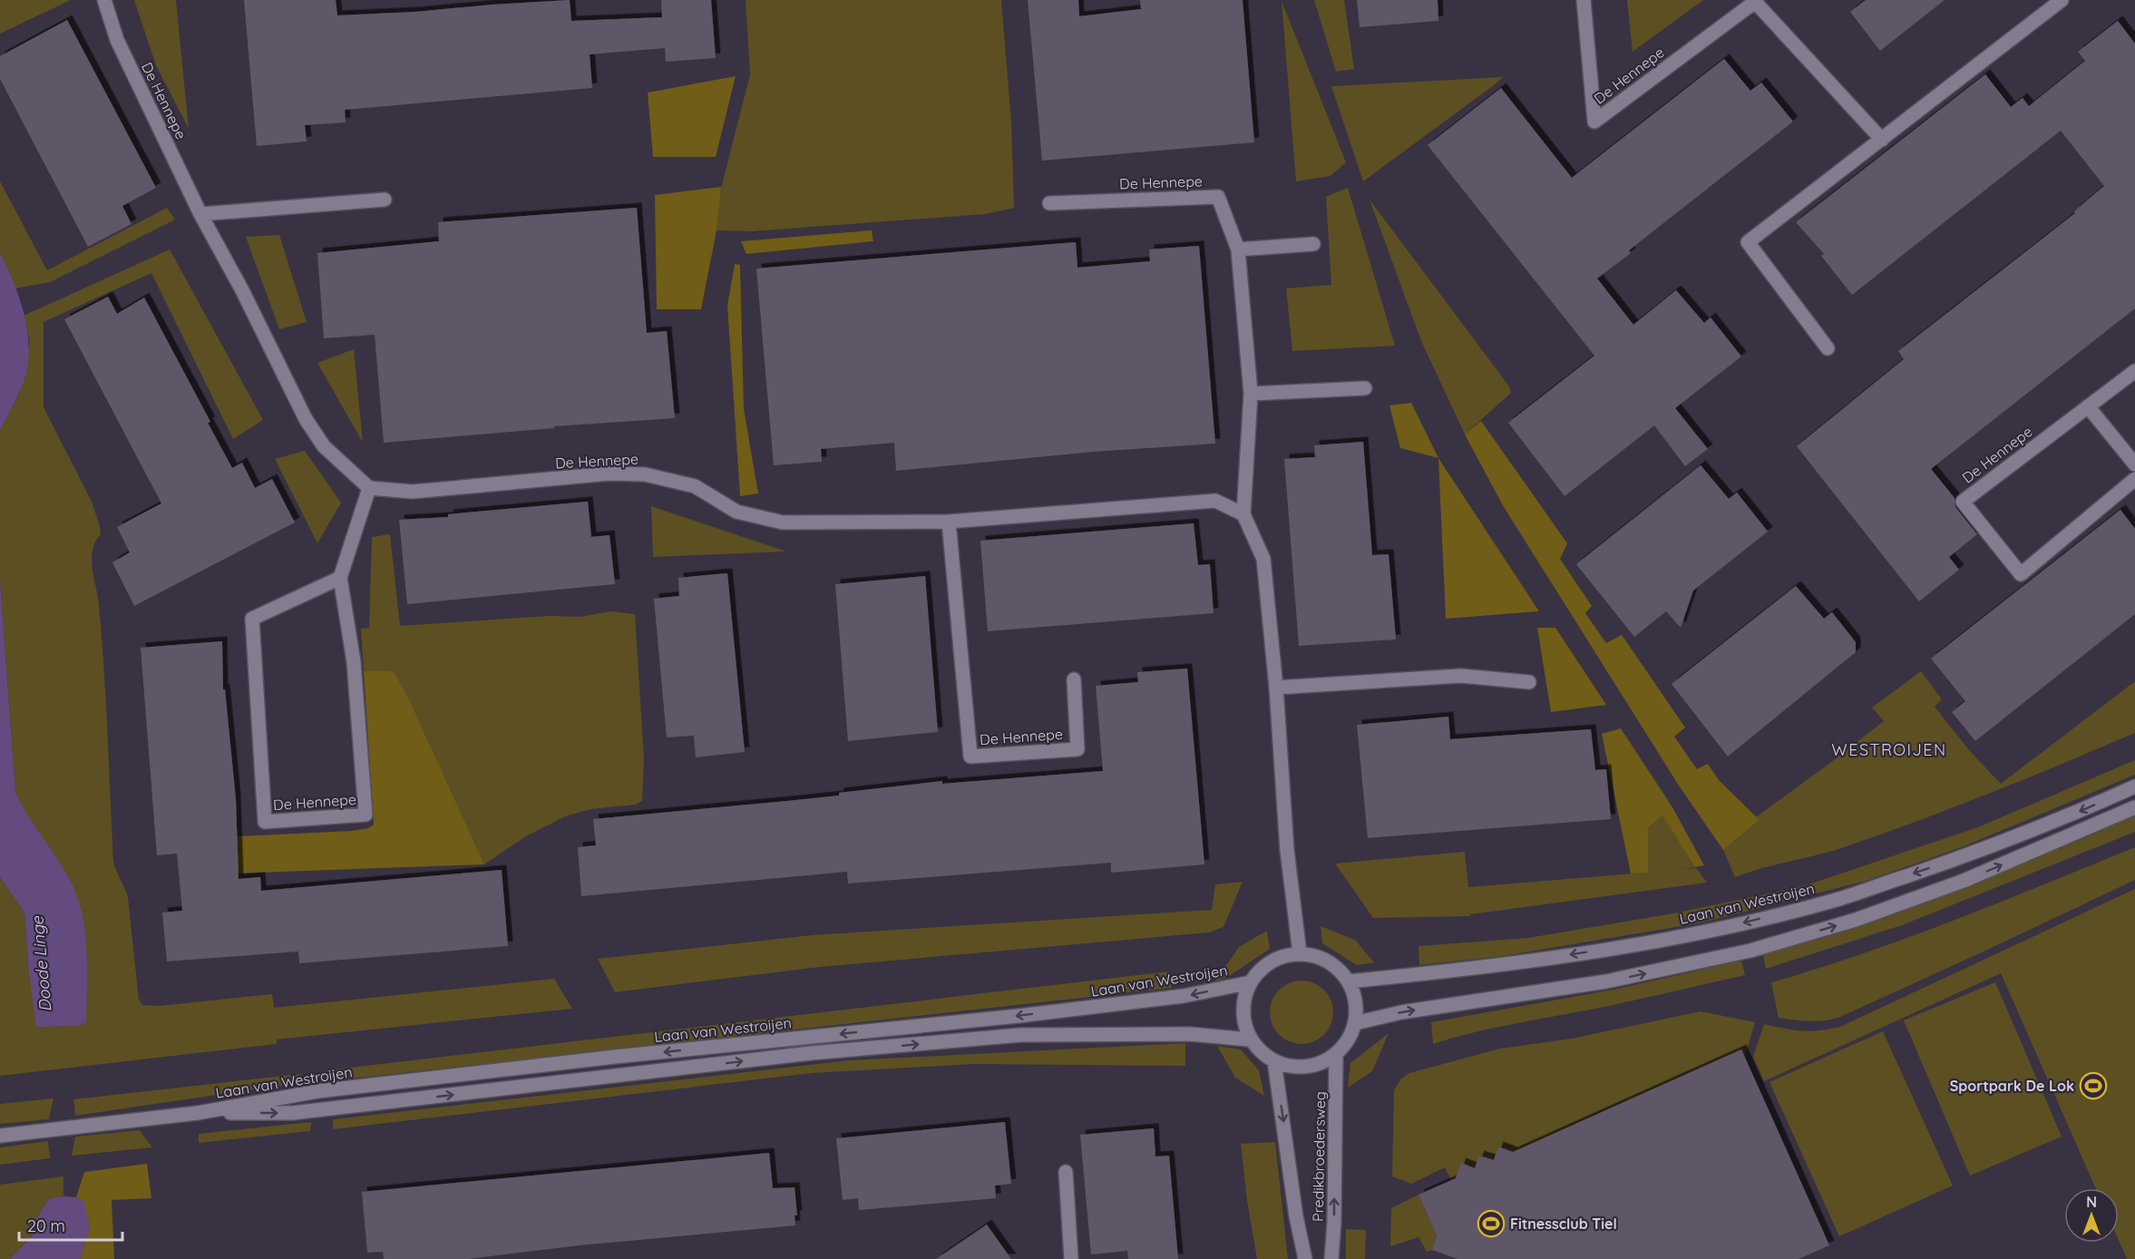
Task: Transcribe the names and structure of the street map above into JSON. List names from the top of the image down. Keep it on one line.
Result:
{"streets":{"street":["De Hennepe","Laan van Westroijen","Predikbroedersweg"]},"crossings":[["De Hennepe","Laan van Westroijen"],["De Hennepe","Predikbroedersweg"],["Laan van Westroijen","Predikbroedersweg"]],"districts":["WESTROIJEN"],"water":["Doode Linge"],"places":{"sports":["Sportpark De Lok","Fitnessclub Tiel"]},"scale_bar":"20 m","north":"top"}
